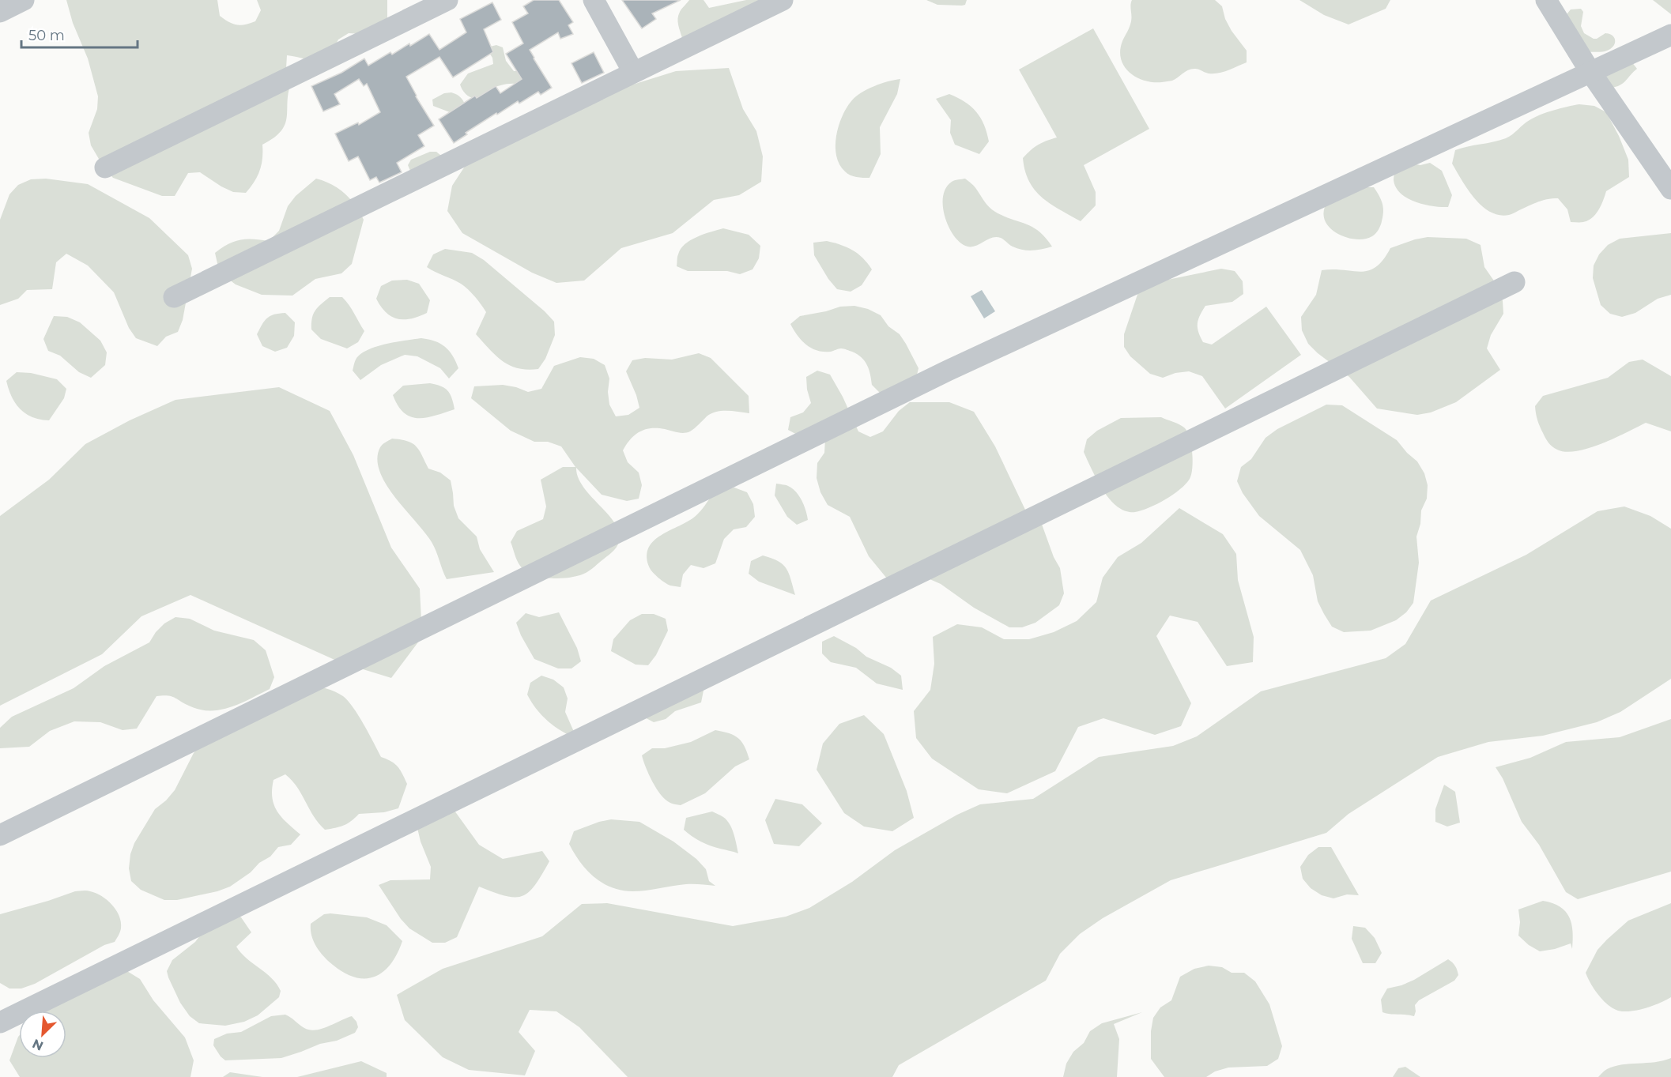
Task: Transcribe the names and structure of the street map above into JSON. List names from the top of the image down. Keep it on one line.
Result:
{"scale_bar":"50 m","north":"bottom left"}
